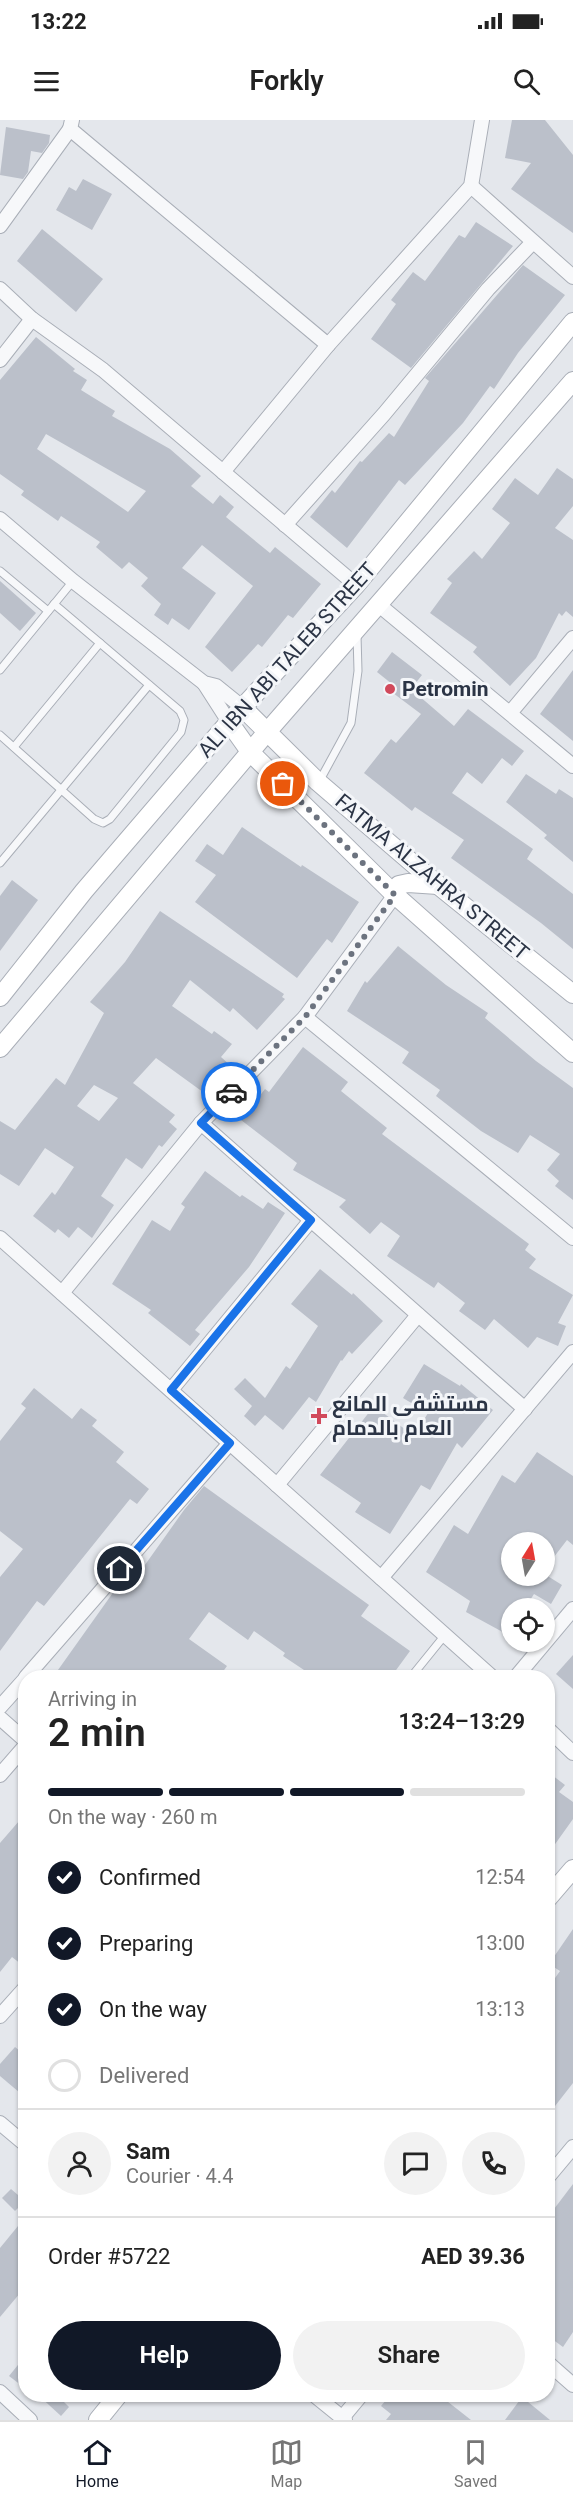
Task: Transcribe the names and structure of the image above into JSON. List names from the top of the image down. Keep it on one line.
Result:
{"streets":{"street":["ALI IBN ABI TALEB STREET","FATMA ALZAHRA STREET"]},"crossings":[["ALI IBN ABI TALEB STREET","FATMA ALZAHRA STREET"]],"places":{"other":["Petromin"],"health":["مستشفى المانع العام بالدمام"]},"north":"top","page":{"status":"13:22","header":"Forkly","heading":["2 min","Arriving in","13:24–13:29"],"panel":["Sam","Courier · 4.4","Order #5722","AED 39.36"],"bar":"On the way · 260 m","list":[["Confirmed","12:54"],["Preparing","13:00"],["On the way","13:13"],"Delivered"],"buttons":["Help","Share"],"tabs":["Home","Map","Saved"]}}
